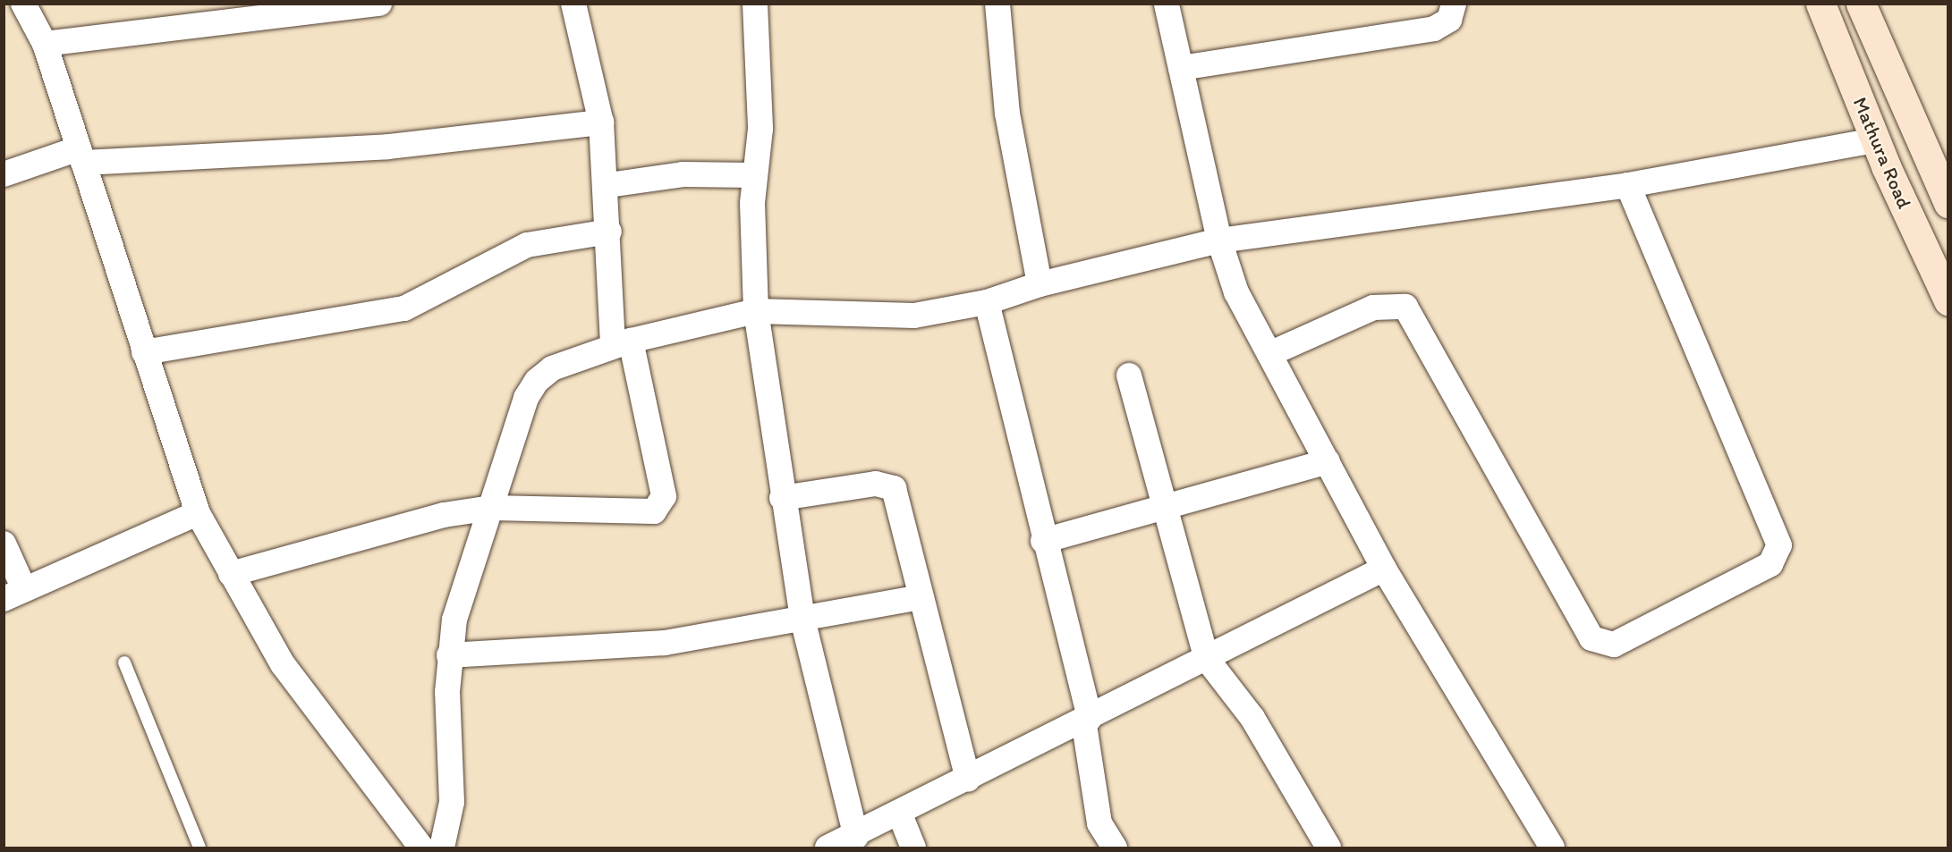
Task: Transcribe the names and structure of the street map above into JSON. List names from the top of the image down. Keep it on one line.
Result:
{"streets":{"main road":["Mathura Road"]}}
